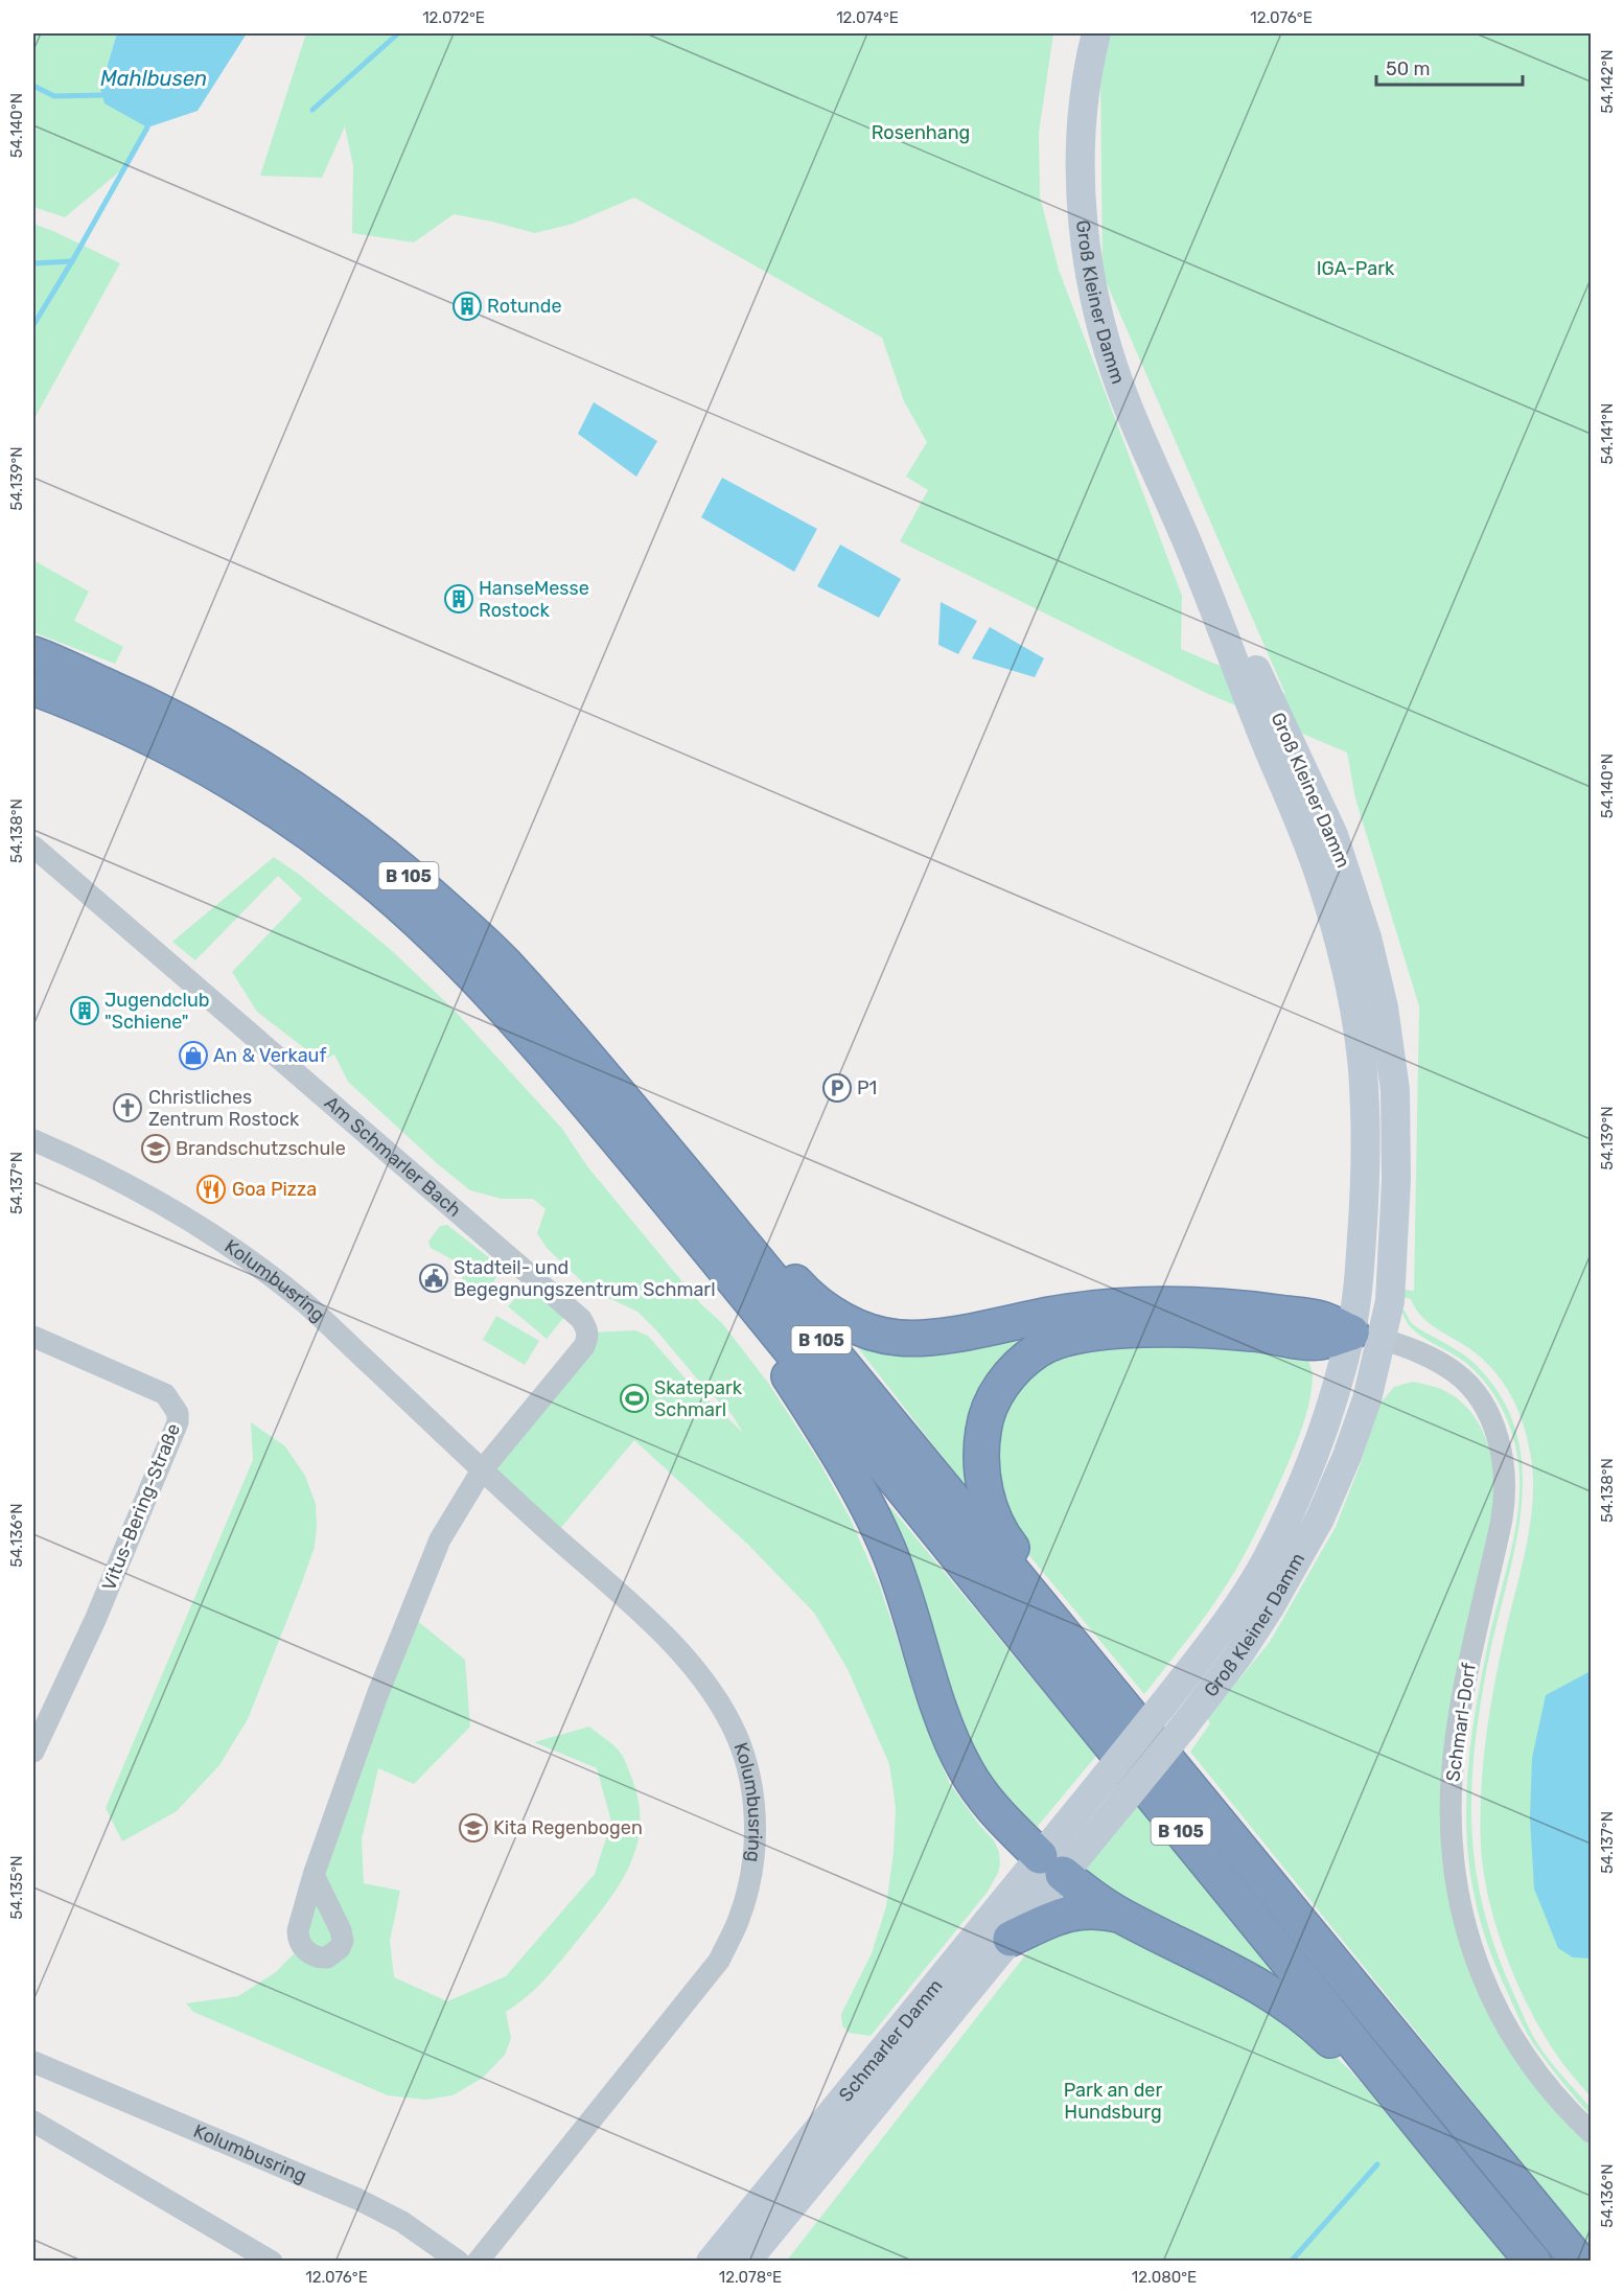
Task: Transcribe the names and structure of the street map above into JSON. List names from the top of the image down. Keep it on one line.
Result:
{"streets":{"highway":["B 105"],"street":["Groß Kleiner Damm","Am Schmarler Bach","Kolumbusring","Vitus-Bering-Straße","Schmarl-Dorf","Schmarler Damm"]},"crossings":[["Groß Kleiner Damm","Schmarl-Dorf"],["Groß Kleiner Damm","Schmarler Damm"],["Am Schmarler Bach","Kolumbusring"]],"water":["Mahlbusen"],"parks":["Rosenhang","IGA-Park","Park an der Hundsburg"],"places":{"building":["Rotunde","HanseMesse Rostock","Jugendclub \"Schiene\""],"shop":["An & Verkauf"],"parking":["P1"],"church":["Christliches Zentrum Rostock"],"school or university":["Brandschutzschule","Kita Regenbogen"],"restaurant":["Goa Pizza"],"public building":["Stadteil- und Begegnungszentrum Schmarl"],"sports":["Skatepark Schmarl"]},"scale_bar":"50 m","coordinates":["12.072°E","12.074°E","12.076°E","54.142°N","54.140°N","54.141°N","54.139°N","54.138°N","54.137°N","54.136°N","54.135°N","12.078°E","12.080°E"]}
